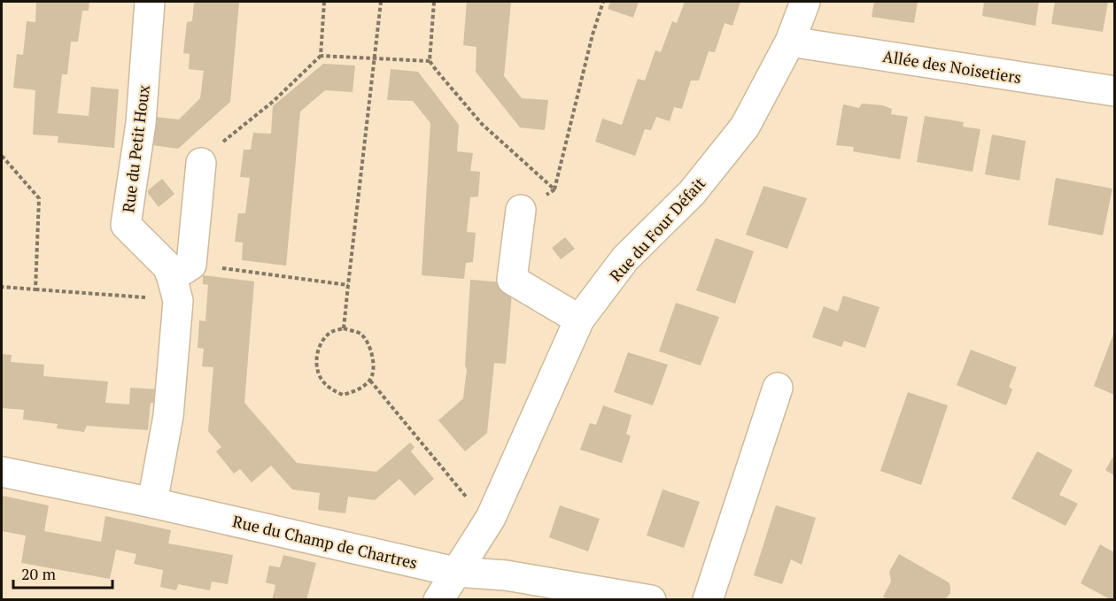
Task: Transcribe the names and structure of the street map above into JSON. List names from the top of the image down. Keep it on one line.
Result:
{"streets":{"street":["Allée des Noisetiers","Rue du Petit Houx","Rue du Four Défait","Rue du Champ de Chartres"]},"crossings":[["Allée des Noisetiers","Rue du Four Défait"],["Rue du Four Défait","Rue du Champ de Chartres"]],"scale_bar":"20 m"}
